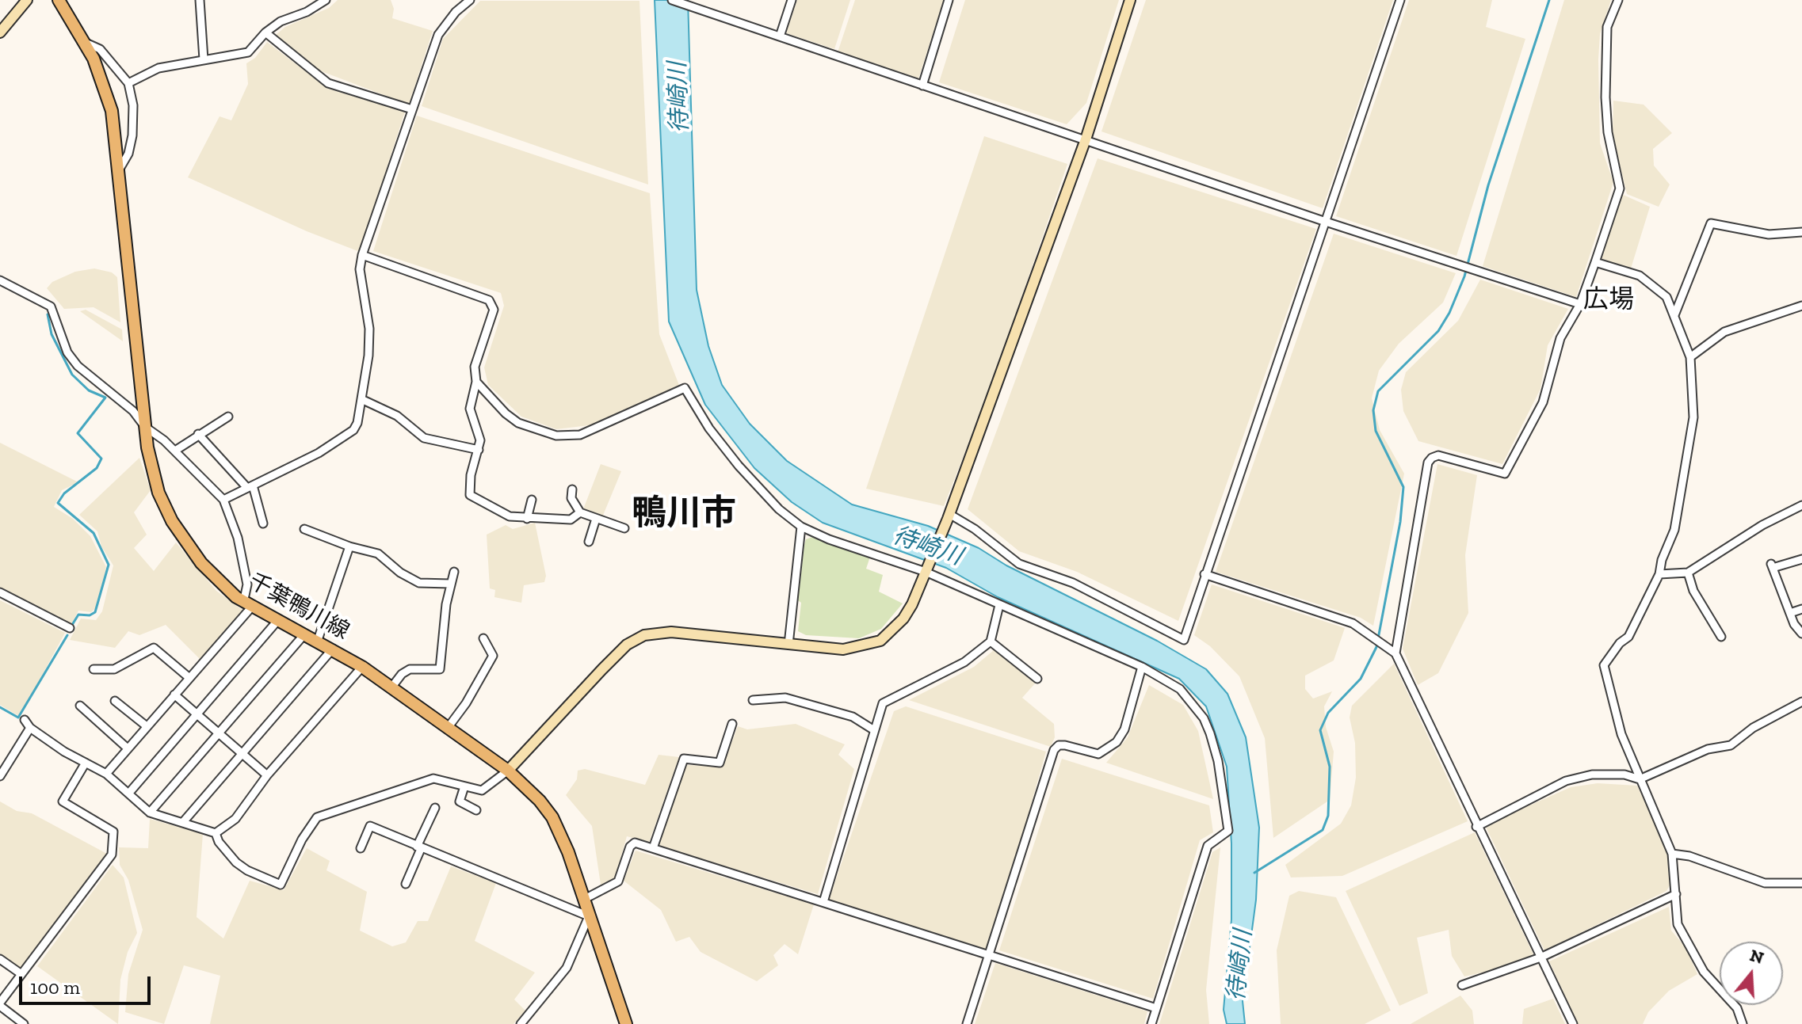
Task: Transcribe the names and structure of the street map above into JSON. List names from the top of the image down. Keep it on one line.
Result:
{"streets":{"main road":["千葉鴨川線"]},"districts":["広場","鴨川市"],"water":["待崎川"],"scale_bar":"100 m","north":"top"}
